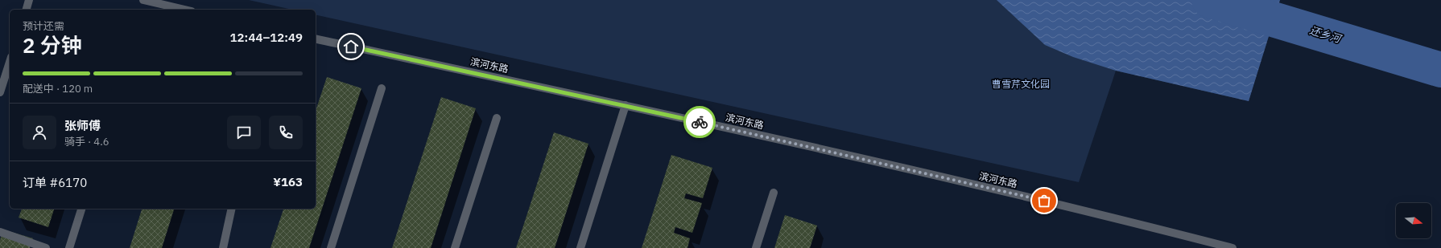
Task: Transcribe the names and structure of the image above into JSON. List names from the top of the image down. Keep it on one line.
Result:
{"streets":{"street":["滨河东路"]},"water":["还乡河"],"parks":["曹雪芹文化园"],"north":"right","page":{"heading":["2 分钟","预计还需","12:44–12:49"],"panel":["张师傅","骑手 · 4.6","订单 #6170","¥163"],"bar":"配送中 · 120 m"}}
